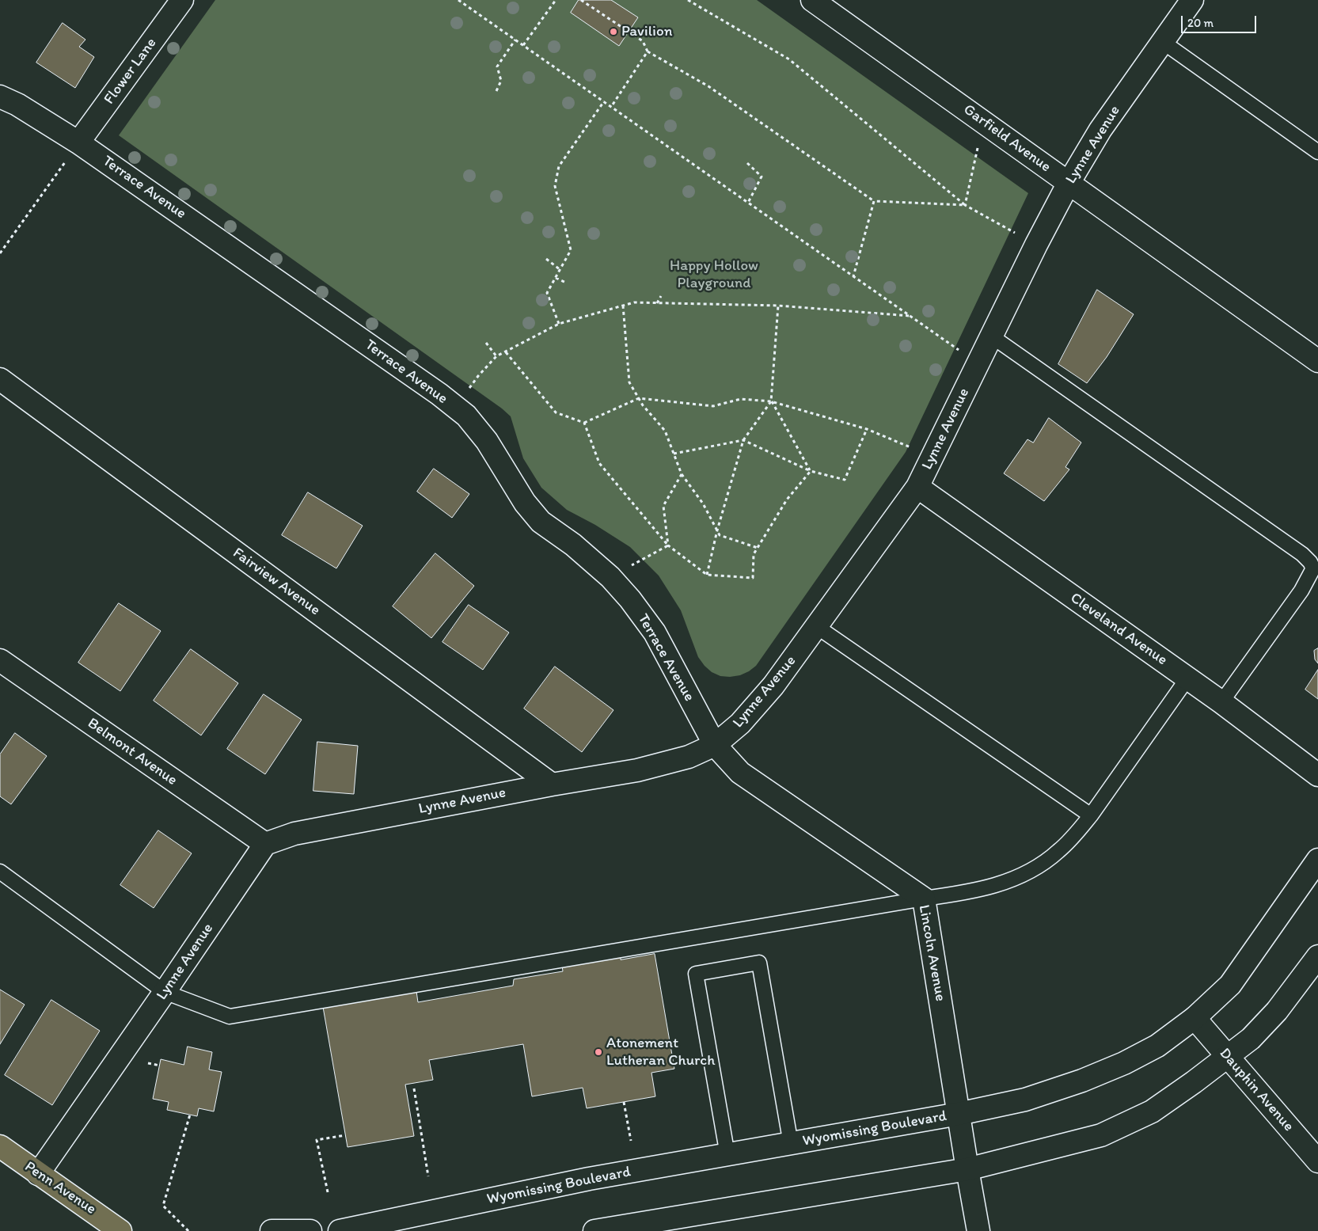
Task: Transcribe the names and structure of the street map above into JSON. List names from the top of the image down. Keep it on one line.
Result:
{"streets":{"main road":["Penn Avenue"],"street":["Flower Lane","Garfield Avenue","Lynne Avenue","Terrace Avenue","Fairview Avenue","Cleveland Avenue","Belmont Avenue","Lincoln Avenue","Dauphin Avenue","Wyomissing Boulevard"]},"crossings":[["Flower Lane","Terrace Avenue"],["Garfield Avenue","Lynne Avenue"],["Lynne Avenue","Terrace Avenue"],["Lynne Avenue","Fairview Avenue"],["Lynne Avenue","Cleveland Avenue"],["Lynne Avenue","Belmont Avenue"],["Lynne Avenue","Lincoln Avenue"],["Lynne Avenue","Penn Avenue"],["Terrace Avenue","Lincoln Avenue"],["Lincoln Avenue","Wyomissing Boulevard"],["Dauphin Avenue","Wyomissing Boulevard"]],"parks":["Happy Hollow Playground"],"places":["Pavilion","Atonement Lutheran Church"],"scale_bar":"20 m"}
